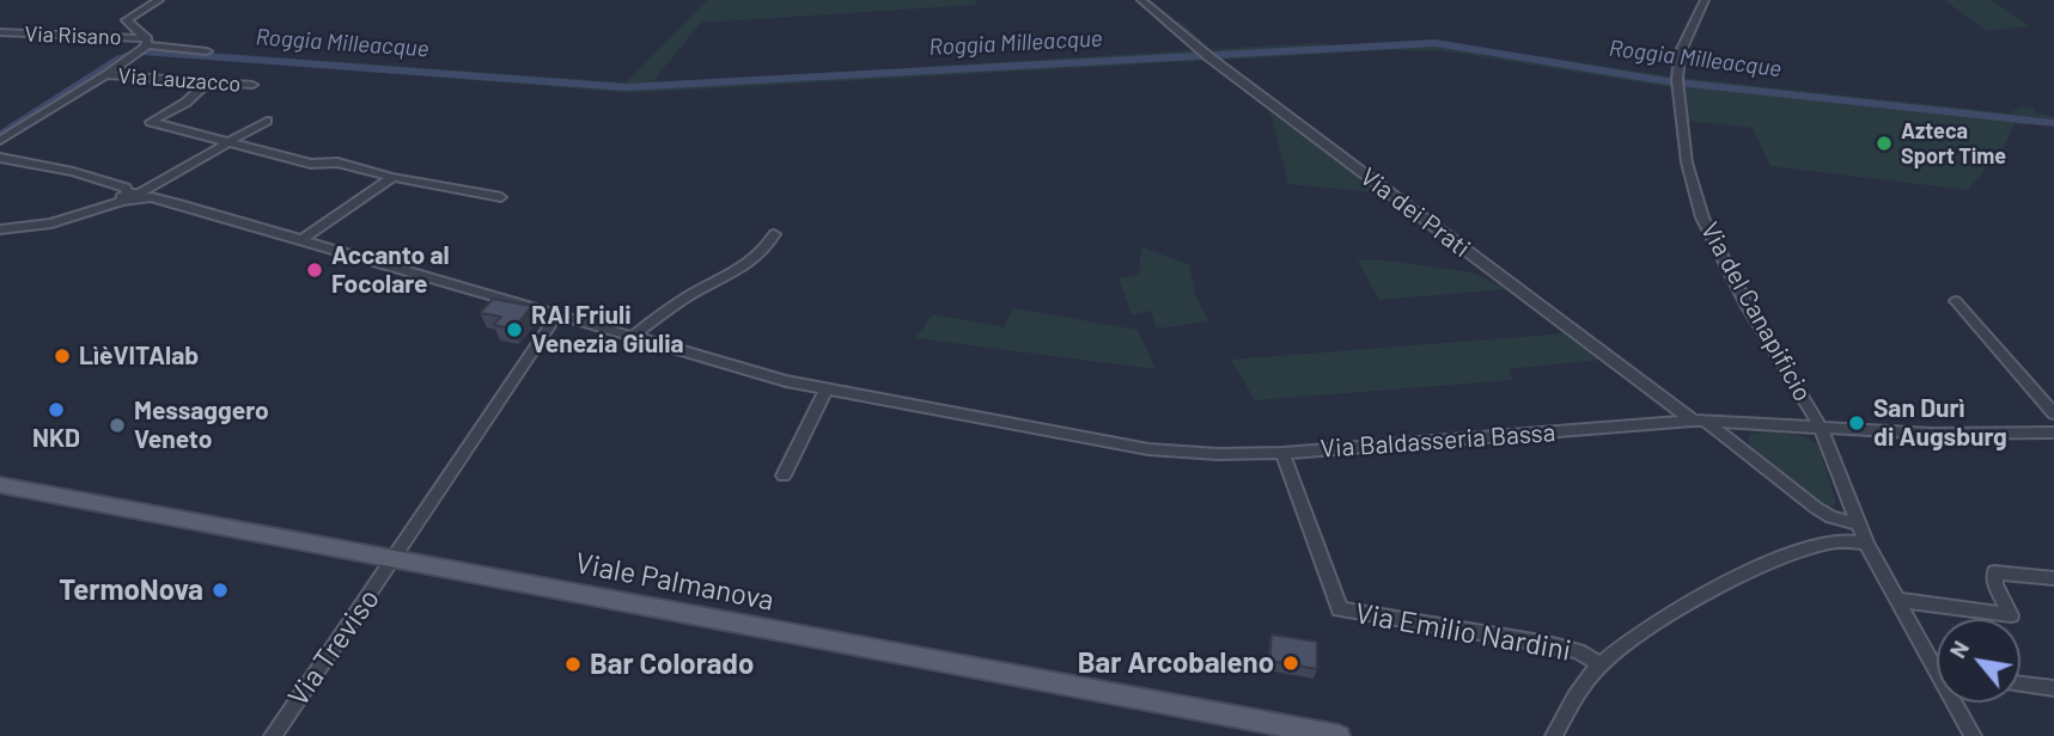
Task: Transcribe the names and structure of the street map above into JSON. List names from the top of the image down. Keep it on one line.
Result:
{"streets":{"main road":["Viale Palmanova"],"street":["Via Risano","Via Lauzacco","Via dei Prati","Via del Canapificio","Via Baldasseria Bassa","Via Emilio Nardini","Via Treviso"]},"crossings":[["Via Risano","Via Lauzacco"],["Via dei Prati","Via del Canapificio"],["Via dei Prati","Via Baldasseria Bassa"],["Via del Canapificio","Via Baldasseria Bassa"],["Via del Canapificio","Via Emilio Nardini"],["Via Baldasseria Bassa","Via Emilio Nardini"],["Via Baldasseria Bassa","Via Treviso"],["Viale Palmanova","Via Treviso"]],"water":["Roggia Milleacque"],"places":["Azteca Sport Time","Accanto al Focolare","RAI Friuli Venezia Giulia","LìèVITAlab","NKD","San Durì di Augsburg","Messaggero Veneto","TermoNova","Bar Arcobaleno","Bar Colorado"],"north":"top left"}
